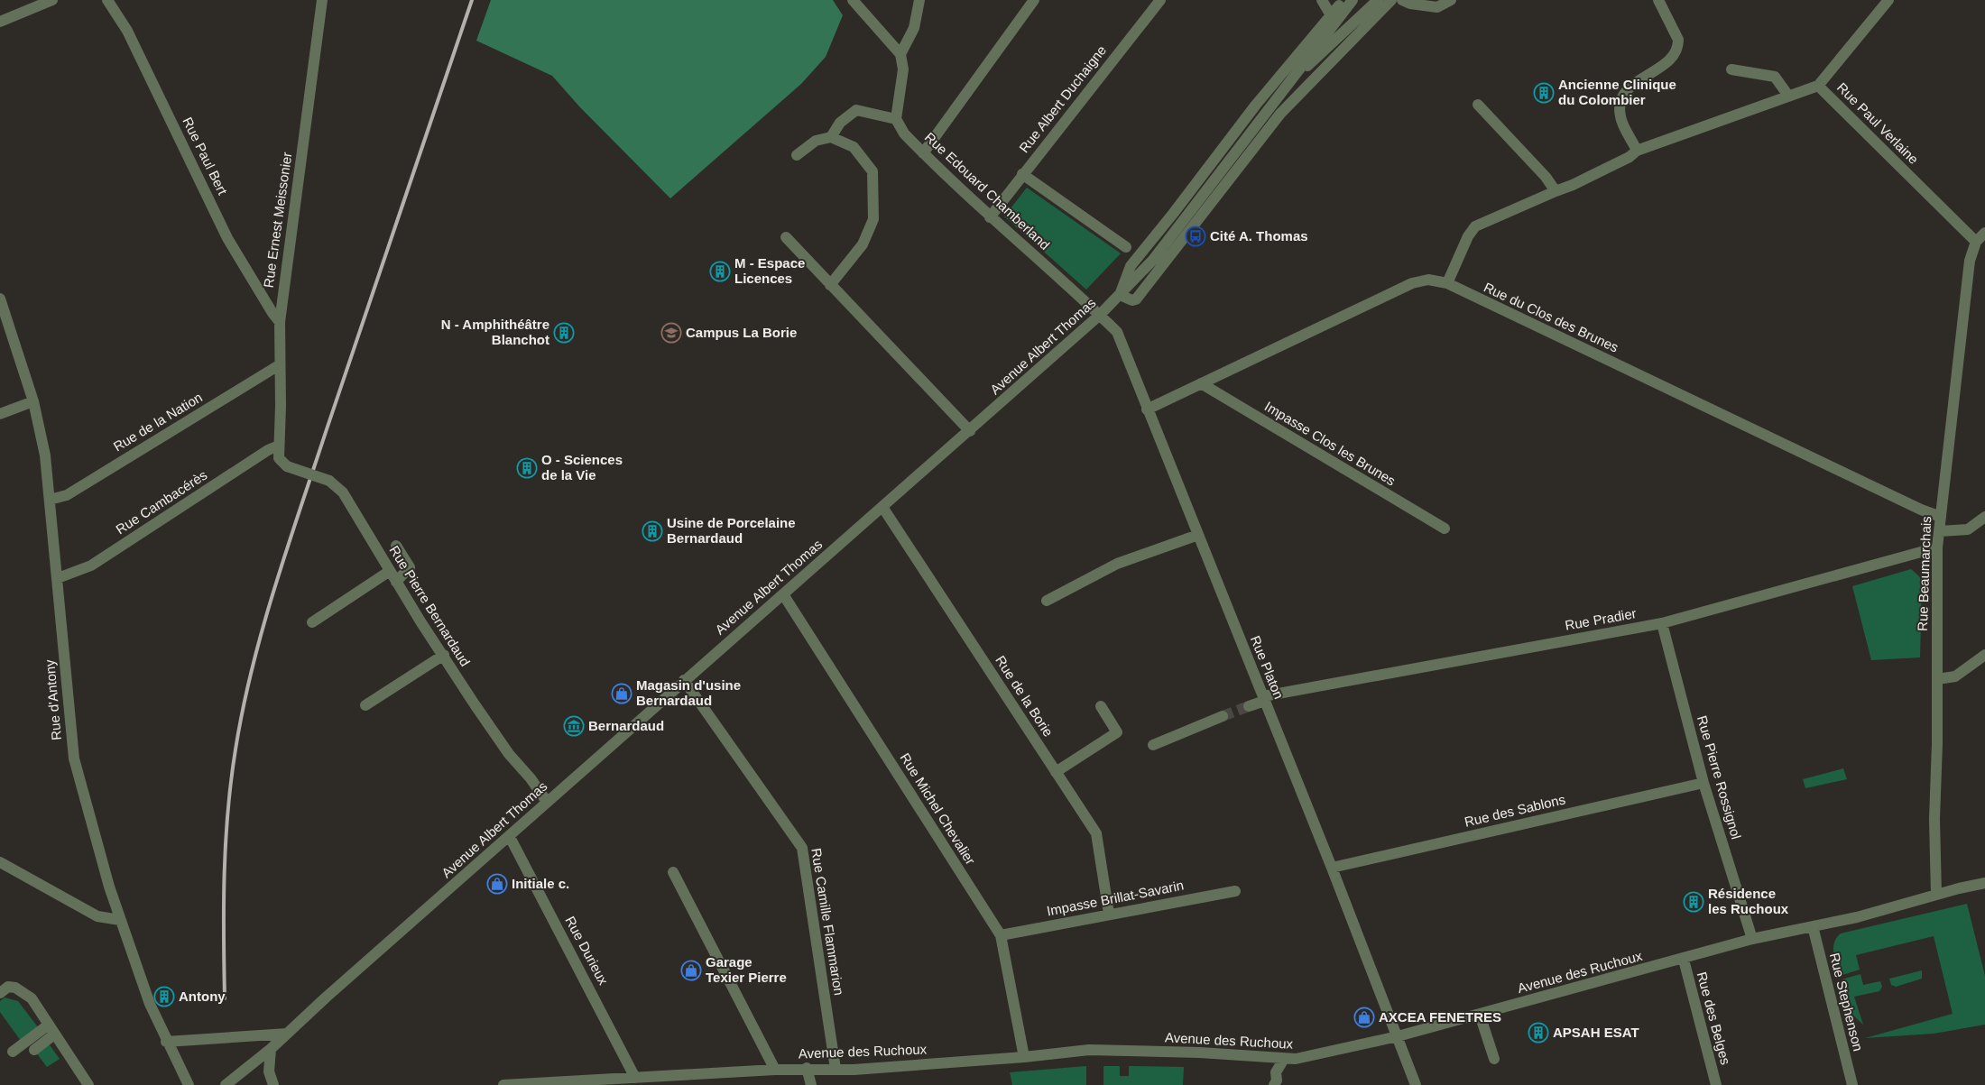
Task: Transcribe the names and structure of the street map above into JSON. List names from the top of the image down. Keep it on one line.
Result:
{"streets":{"street":["Rue Albert Duchaigne","Rue Paul Verlaine","Rue Paul Bert","Rue Edouard Chamberland","Rue Ernest Meissonier","Rue du Clos des Brunes","Avenue Albert Thomas","Rue de la Nation","Impasse Clos les Brunes","Rue Cambacérès","Rue Beaumarchais","Rue Pierre Bernardaud","Rue Pradier","Rue Platon","Rue de la Borie","Rue d'Antony","Rue Pierre Rossignol","Rue Michel Chevalier","Rue des Sablons","Impasse Brillat-Savarin","Rue Camille Flammarion","Rue Durieux","Avenue des Ruchoux","Rue Stephenson","Rue des Belges"]},"crossings":[["Rue Albert Duchaigne","Rue Edouard Chamberland"],["Rue Paul Verlaine","Rue Beaumarchais"],["Rue Paul Bert","Rue Ernest Meissonier"],["Rue Edouard Chamberland","Avenue Albert Thomas"],["Rue Edouard Chamberland","Rue Platon"],["Rue Ernest Meissonier","Rue de la Nation"],["Rue Ernest Meissonier","Rue Cambacérès"],["Rue Ernest Meissonier","Rue Pierre Bernardaud"],["Rue du Clos des Brunes","Impasse Clos les Brunes"],["Rue du Clos des Brunes","Rue Beaumarchais"],["Rue du Clos des Brunes","Rue Platon"],["Avenue Albert Thomas","Rue Pierre Bernardaud"],["Avenue Albert Thomas","Rue Platon"],["Avenue Albert Thomas","Rue de la Borie"],["Avenue Albert Thomas","Rue Michel Chevalier"],["Avenue Albert Thomas","Rue Camille Flammarion"],["Avenue Albert Thomas","Rue Durieux"],["Rue de la Nation","Rue d'Antony"],["Rue Cambacérès","Rue Pierre Bernardaud"],["Rue Cambacérès","Rue d'Antony"],["Rue Beaumarchais","Rue Pradier"],["Rue Beaumarchais","Avenue des Ruchoux"],["Rue Pradier","Rue Platon"],["Rue Pradier","Rue Pierre Rossignol"],["Rue Platon","Rue des Sablons"],["Rue Platon","Avenue des Ruchoux"],["Rue de la Borie","Impasse Brillat-Savarin"],["Rue Pierre Rossignol","Rue des Sablons"],["Rue Pierre Rossignol","Avenue des Ruchoux"],["Rue Michel Chevalier","Impasse Brillat-Savarin"],["Rue Michel Chevalier","Avenue des Ruchoux"],["Rue Camille Flammarion","Avenue des Ruchoux"],["Rue Durieux","Avenue des Ruchoux"],["Avenue des Ruchoux","Rue Stephenson"],["Avenue des Ruchoux","Rue des Belges"]],"places":{"building":["Ancienne Clinique du Colombier","M - Espace Licences","N - Amphithéâtre Blanchot","O - Sciences de la Vie","Usine de Porcelaine Bernardaud","Résidence les Ruchoux","Antony","APSAH ESAT"],"bus stop":["Cité A. Thomas"],"school or university":["Campus La Borie"],"shop":["Magasin d'usine Bernardaud","Initiale c.","Garage Texier Pierre","AXCEA FENETRES"],"museum":["Bernardaud"]}}
